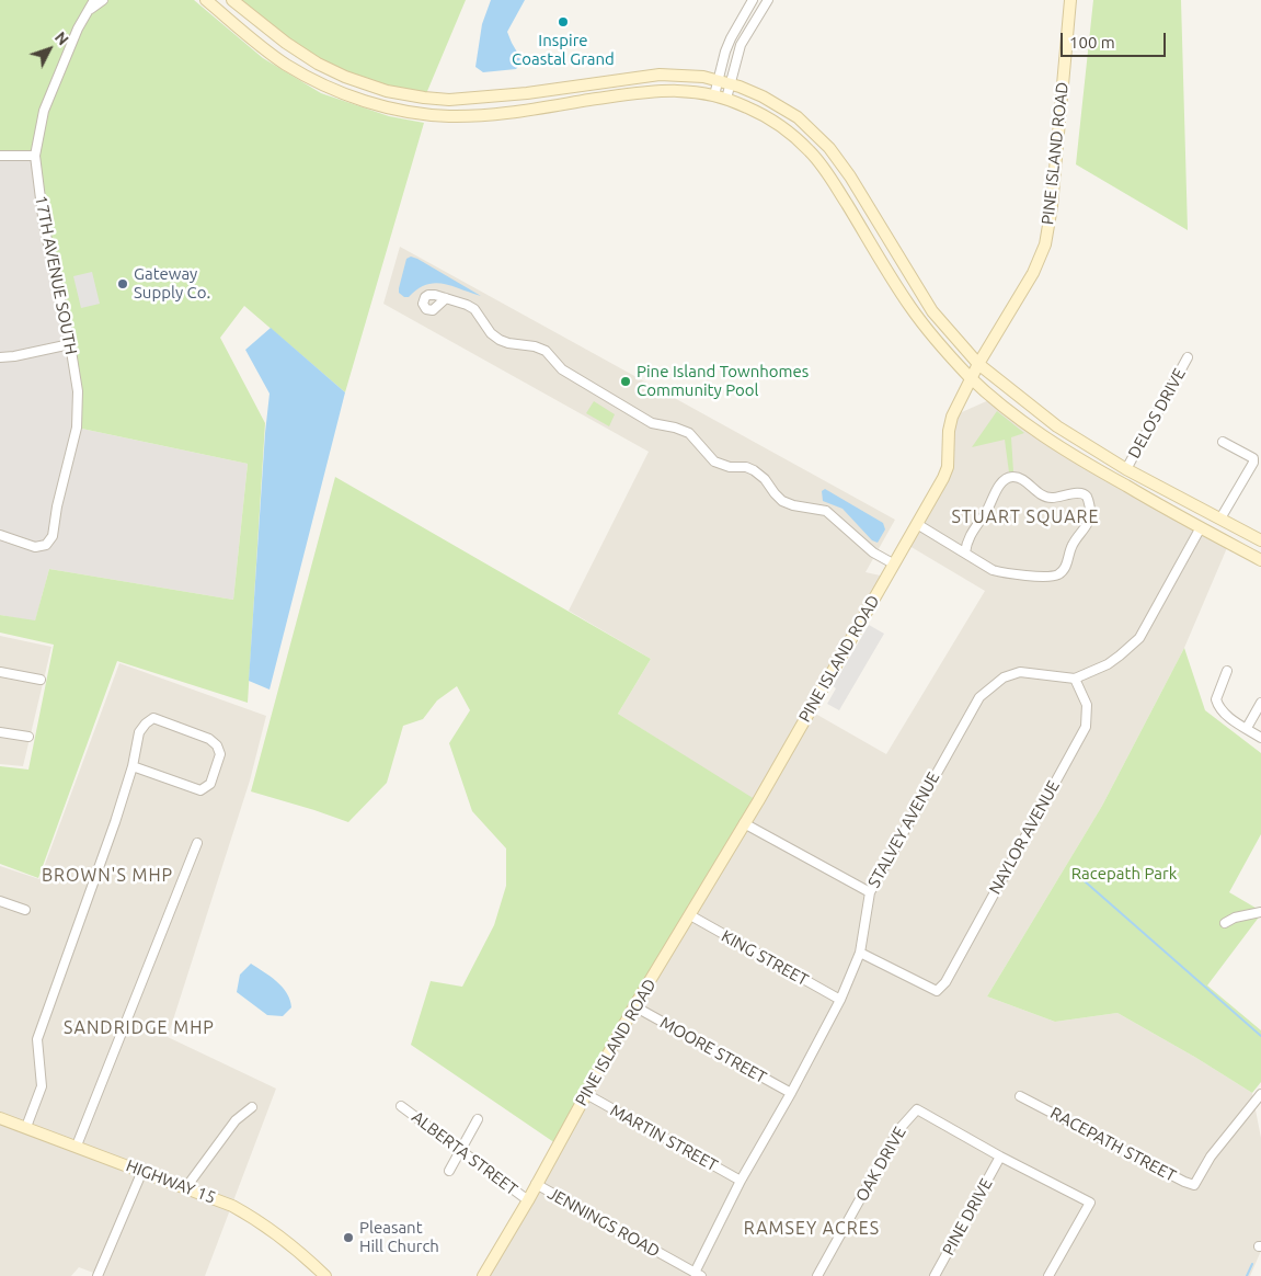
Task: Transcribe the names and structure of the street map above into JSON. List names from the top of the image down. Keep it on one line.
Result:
{"streets":{"main road":["PINE ISLAND ROAD","HIGHWAY 15"],"street":["17TH AVENUE SOUTH","DELOS DRIVE","STALVEY AVENUE","NAYLOR AVENUE","KING STREET","MOORE STREET","MARTIN STREET","RACEPATH STREET","ALBERTA STREET","OAK DRIVE","PINE DRIVE","JENNINGS ROAD"]},"crossings":[["PINE ISLAND ROAD","KING STREET"],["PINE ISLAND ROAD","MOORE STREET"],["PINE ISLAND ROAD","MARTIN STREET"],["PINE ISLAND ROAD","ALBERTA STREET"],["PINE ISLAND ROAD","JENNINGS ROAD"],["STALVEY AVENUE","NAYLOR AVENUE"],["STALVEY AVENUE","KING STREET"],["STALVEY AVENUE","MOORE STREET"],["STALVEY AVENUE","MARTIN STREET"],["STALVEY AVENUE","JENNINGS ROAD"],["OAK DRIVE","PINE DRIVE"]],"districts":["STUART SQUARE","BROWN'S MHP","SANDRIDGE MHP","RAMSEY ACRES"],"parks":["Racepath Park"],"places":["Inspire Coastal Grand","Gateway Supply Co.","Pine Island Townhomes Community Pool","Pleasant Hill Church"],"scale_bar":"100 m","north":"top right"}
